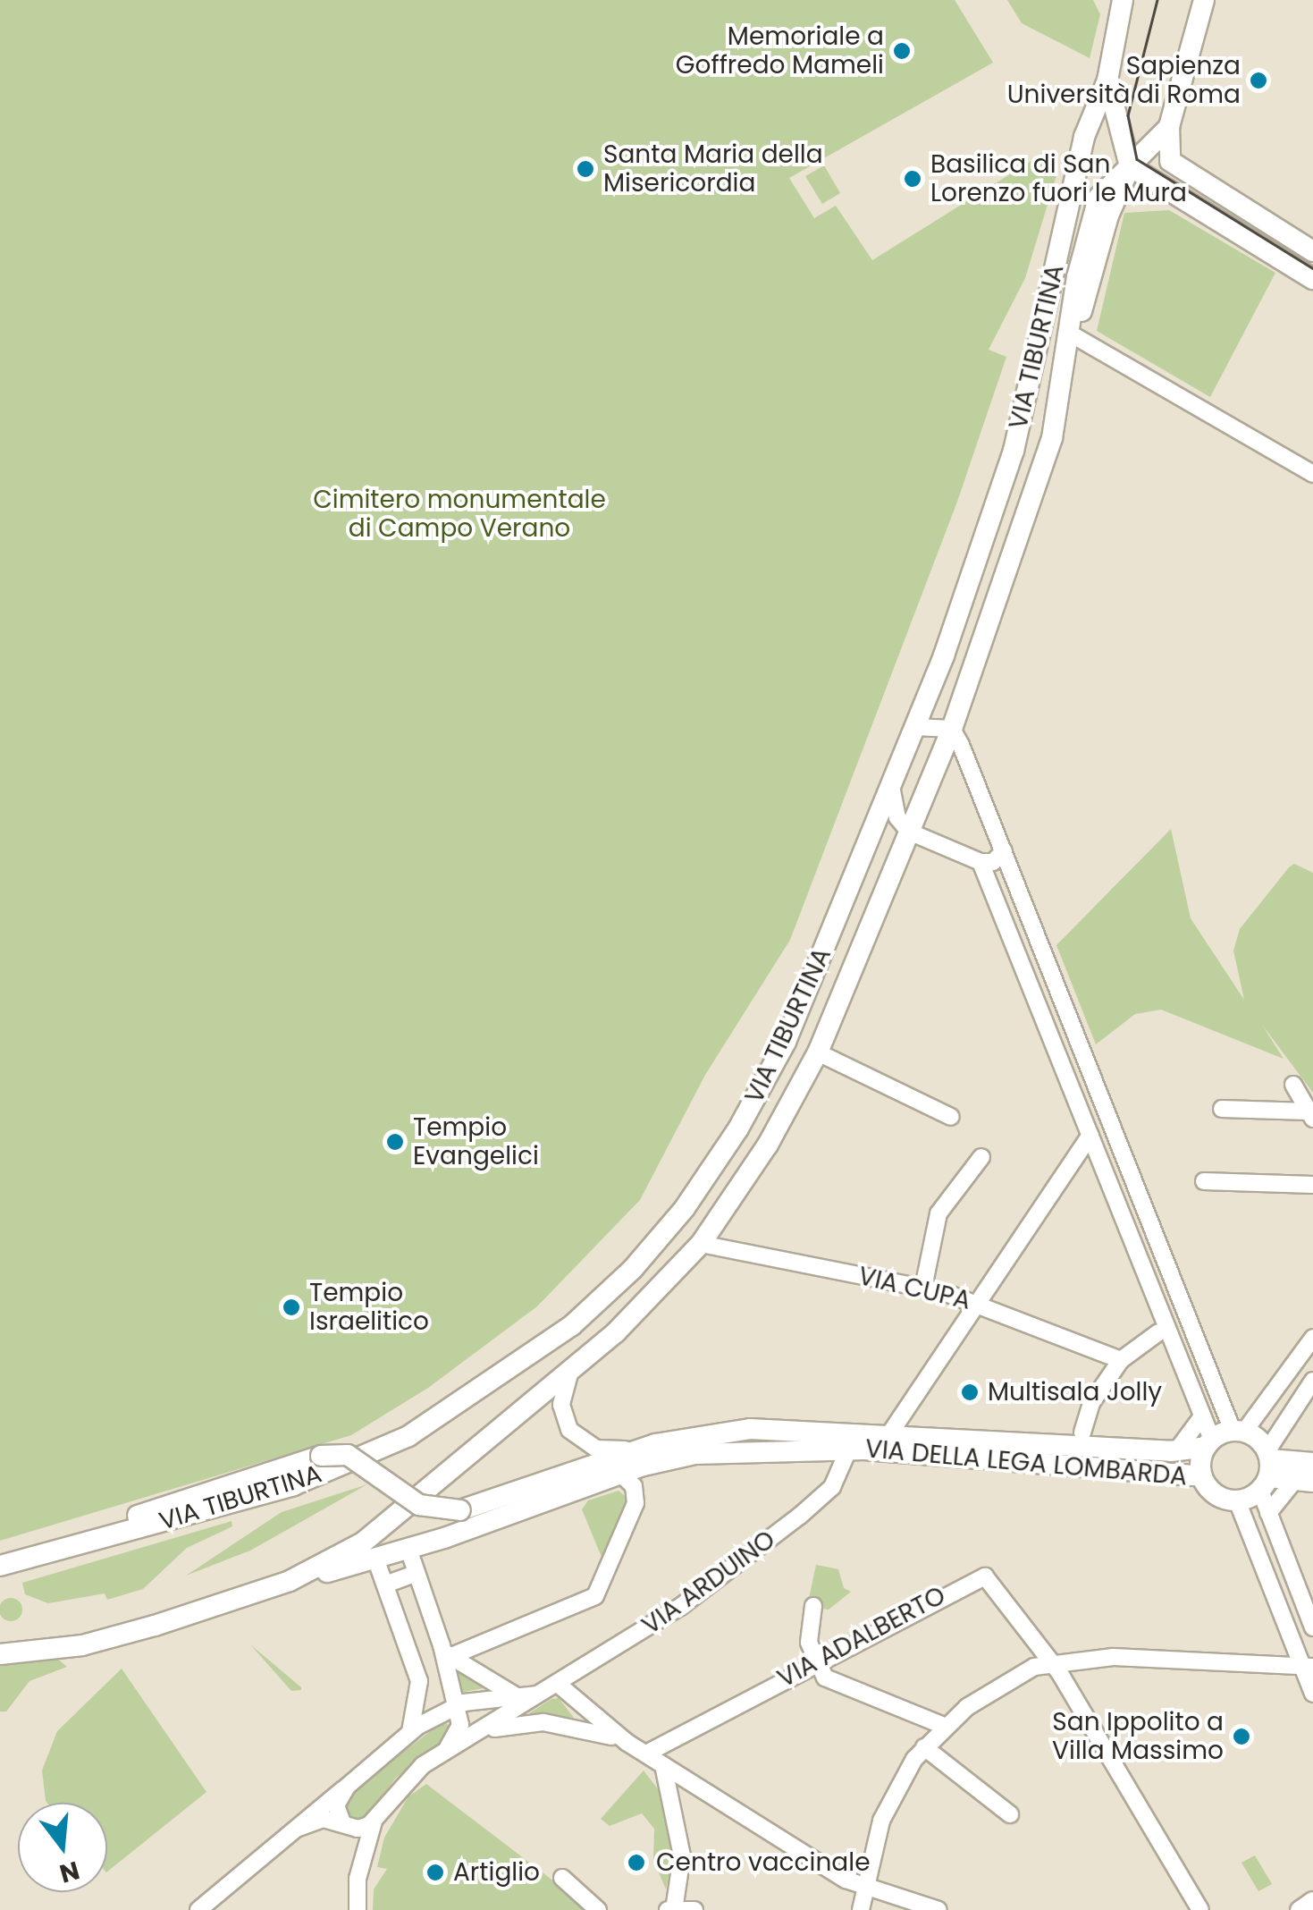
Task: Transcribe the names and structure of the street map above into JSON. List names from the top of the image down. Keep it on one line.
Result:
{"streets":{"main road":["VIA TIBURTINA","VIA DELLA LEGA LOMBARDA"],"street":["VIA CUPA","VIA ARDUINO","VIA ADALBERTO"]},"crossings":[["VIA TIBURTINA","VIA CUPA"],["VIA TIBURTINA","VIA DELLA LEGA LOMBARDA"],["VIA DELLA LEGA LOMBARDA","VIA ARDUINO"]],"parks":["Cimitero monumentale di Campo Verano"],"places":["Memoriale a Goffredo Mameli","Sapienza Università di Roma","Santa Maria della Misericordia","Basilica di San Lorenzo fuori le Mura","Tempio Evangelici","Tempio Israelitico","Multisala Jolly","San Ippolito a Villa Massimo","Centro vaccinale","Artiglio"],"north":"bottom"}
